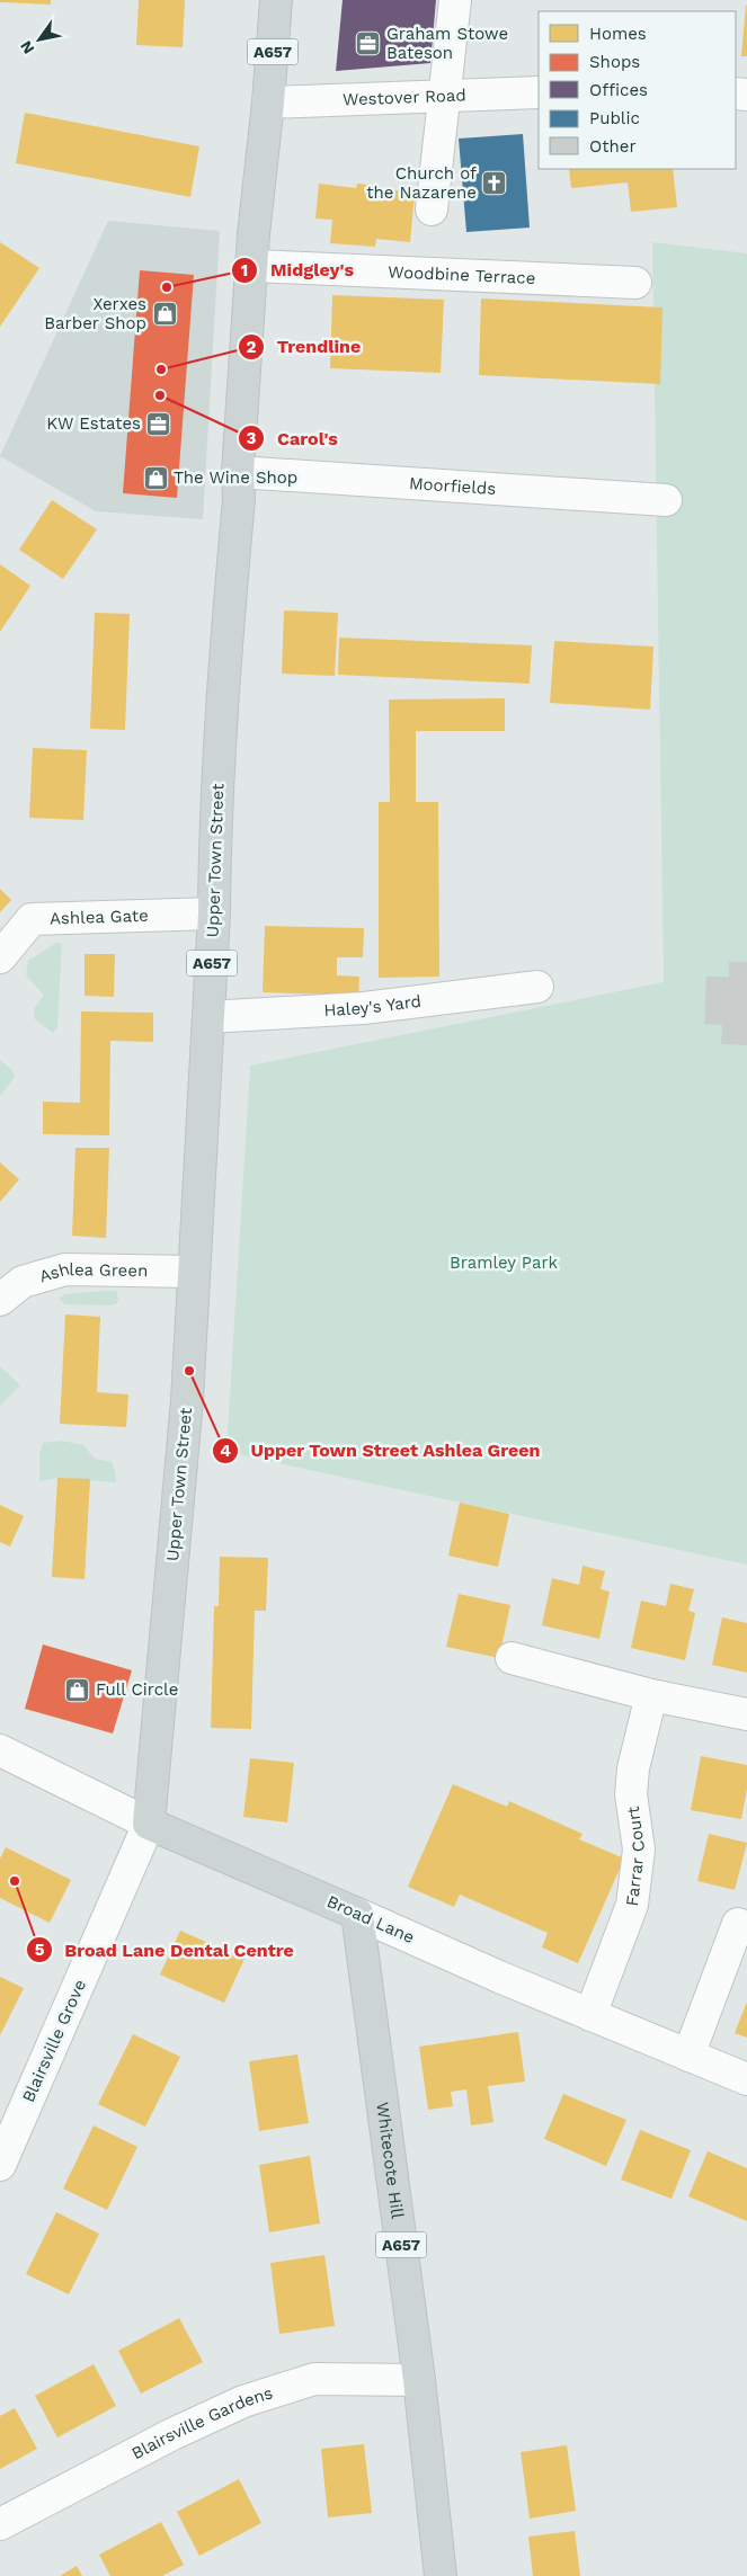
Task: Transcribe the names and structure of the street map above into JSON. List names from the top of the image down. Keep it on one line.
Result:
{"streets":{"main road":["A657","Upper Town Street","Broad Lane","Whitecote Hill"],"street":["Westover Road","Woodbine Terrace","Moorfields","Ashlea Gate","Haley's Yard","Ashlea Green","Farrar Court","Blairsville Grove","Blairsville Gardens"]},"crossings":[["Westover Road","Upper Town Street"],["Woodbine Terrace","Upper Town Street"],["Moorfields","Upper Town Street"],["Upper Town Street","Ashlea Gate"],["Upper Town Street","Haley's Yard"],["Upper Town Street","Ashlea Green"],["Upper Town Street","Broad Lane"],["Upper Town Street","Blairsville Grove"],["Farrar Court","Broad Lane"],["Broad Lane","Blairsville Grove"],["Broad Lane","Whitecote Hill"],["Whitecote Hill","Blairsville Gardens"]],"parks":["Bramley Park"],"places":{"office":["Graham Stowe Bateson","KW Estates"],"church":["Church of the Nazarene"],"other":["Midgley's","Trendline","Carol's","Upper Town Street Ashlea Green","Broad Lane Dental Centre"],"shop":["Xerxes Barber Shop","The Wine Shop","Full Circle"]},"legend":["Homes","Shops","Offices","Public","Other"],"north":"bottom left"}
